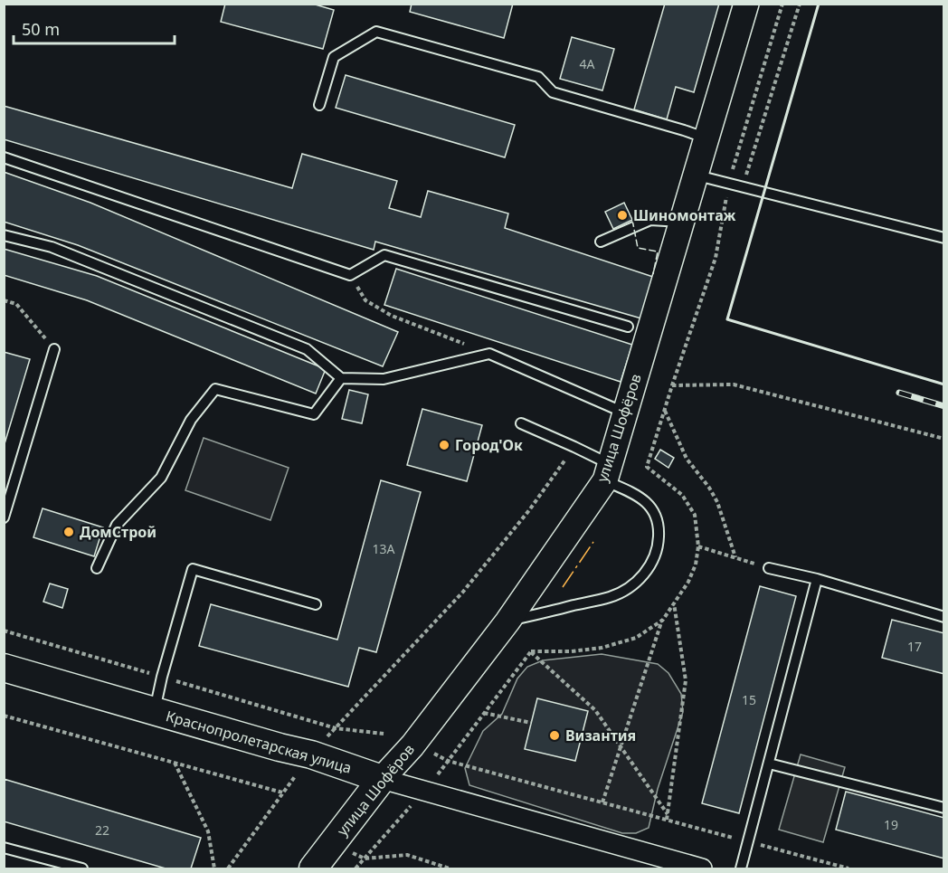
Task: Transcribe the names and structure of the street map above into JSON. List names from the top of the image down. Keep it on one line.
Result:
{"streets":{"main road":["улица Шофёров","Краснопролетарская улица"]},"crossings":[["улица Шофёров","Краснопролетарская улица"]],"places":["Шиномонтаж","Город'Ок","ДомСтрой","Византия"],"house_numbers":["4А","13А","17","15","19","22"],"scale_bar":"50 m"}
